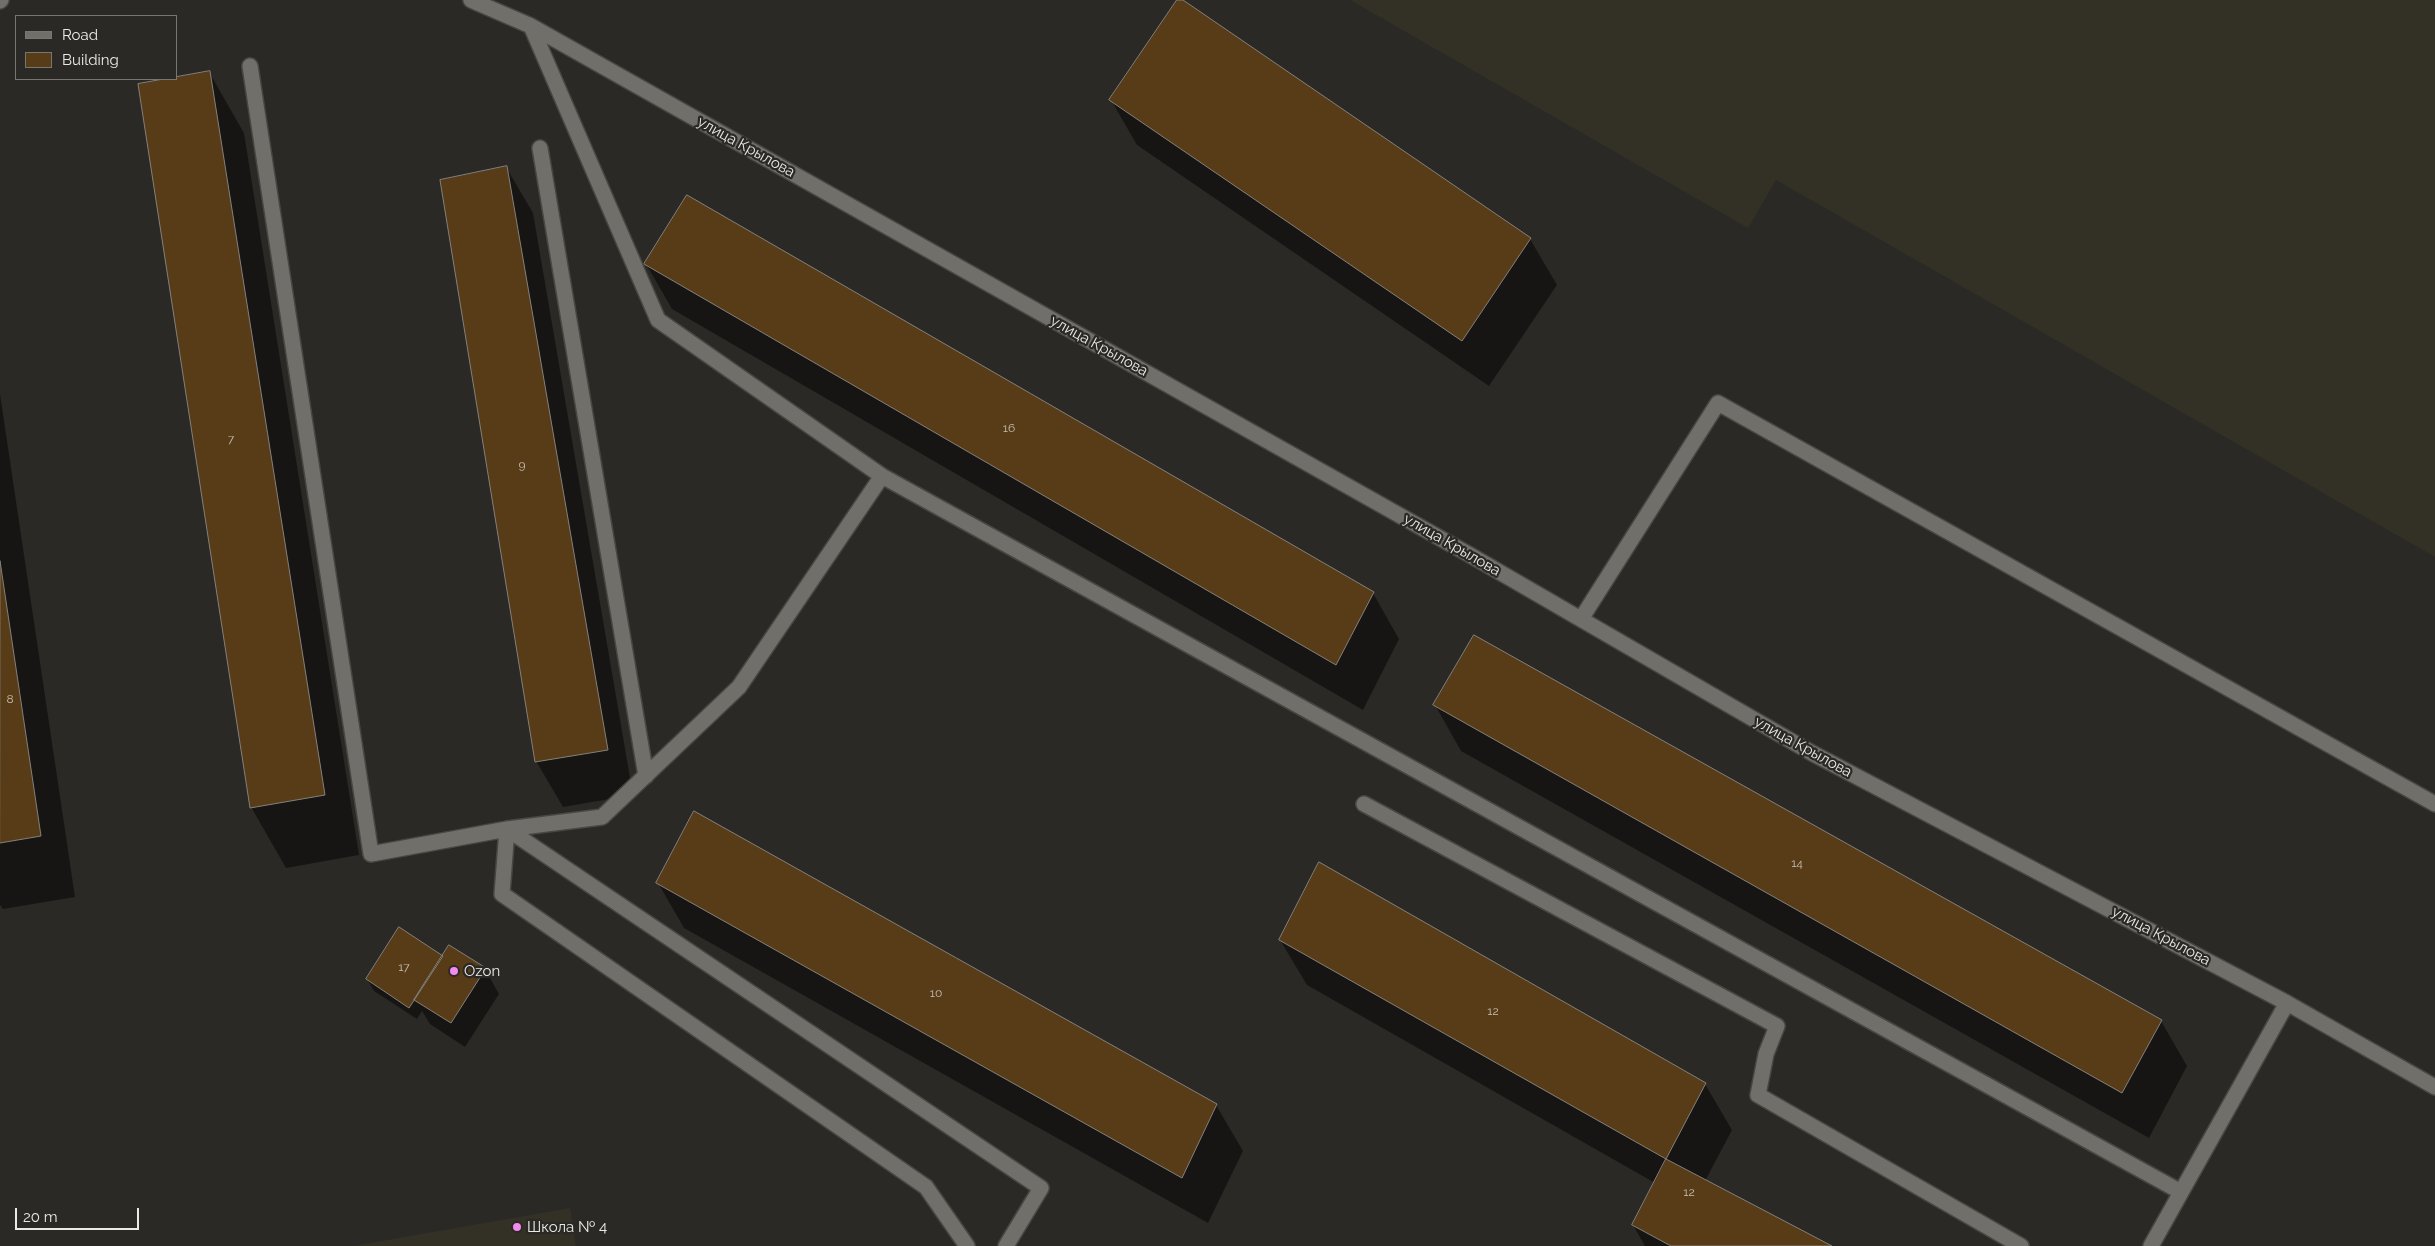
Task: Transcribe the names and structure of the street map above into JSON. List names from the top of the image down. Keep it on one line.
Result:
{"streets":{"street":["улица Крылова"]},"places":["Ozon","Школа № 4"],"house_numbers":["16","7","9","8","14","17","10","12","12"],"legend":["Road","Building"],"scale_bar":"20 m"}
